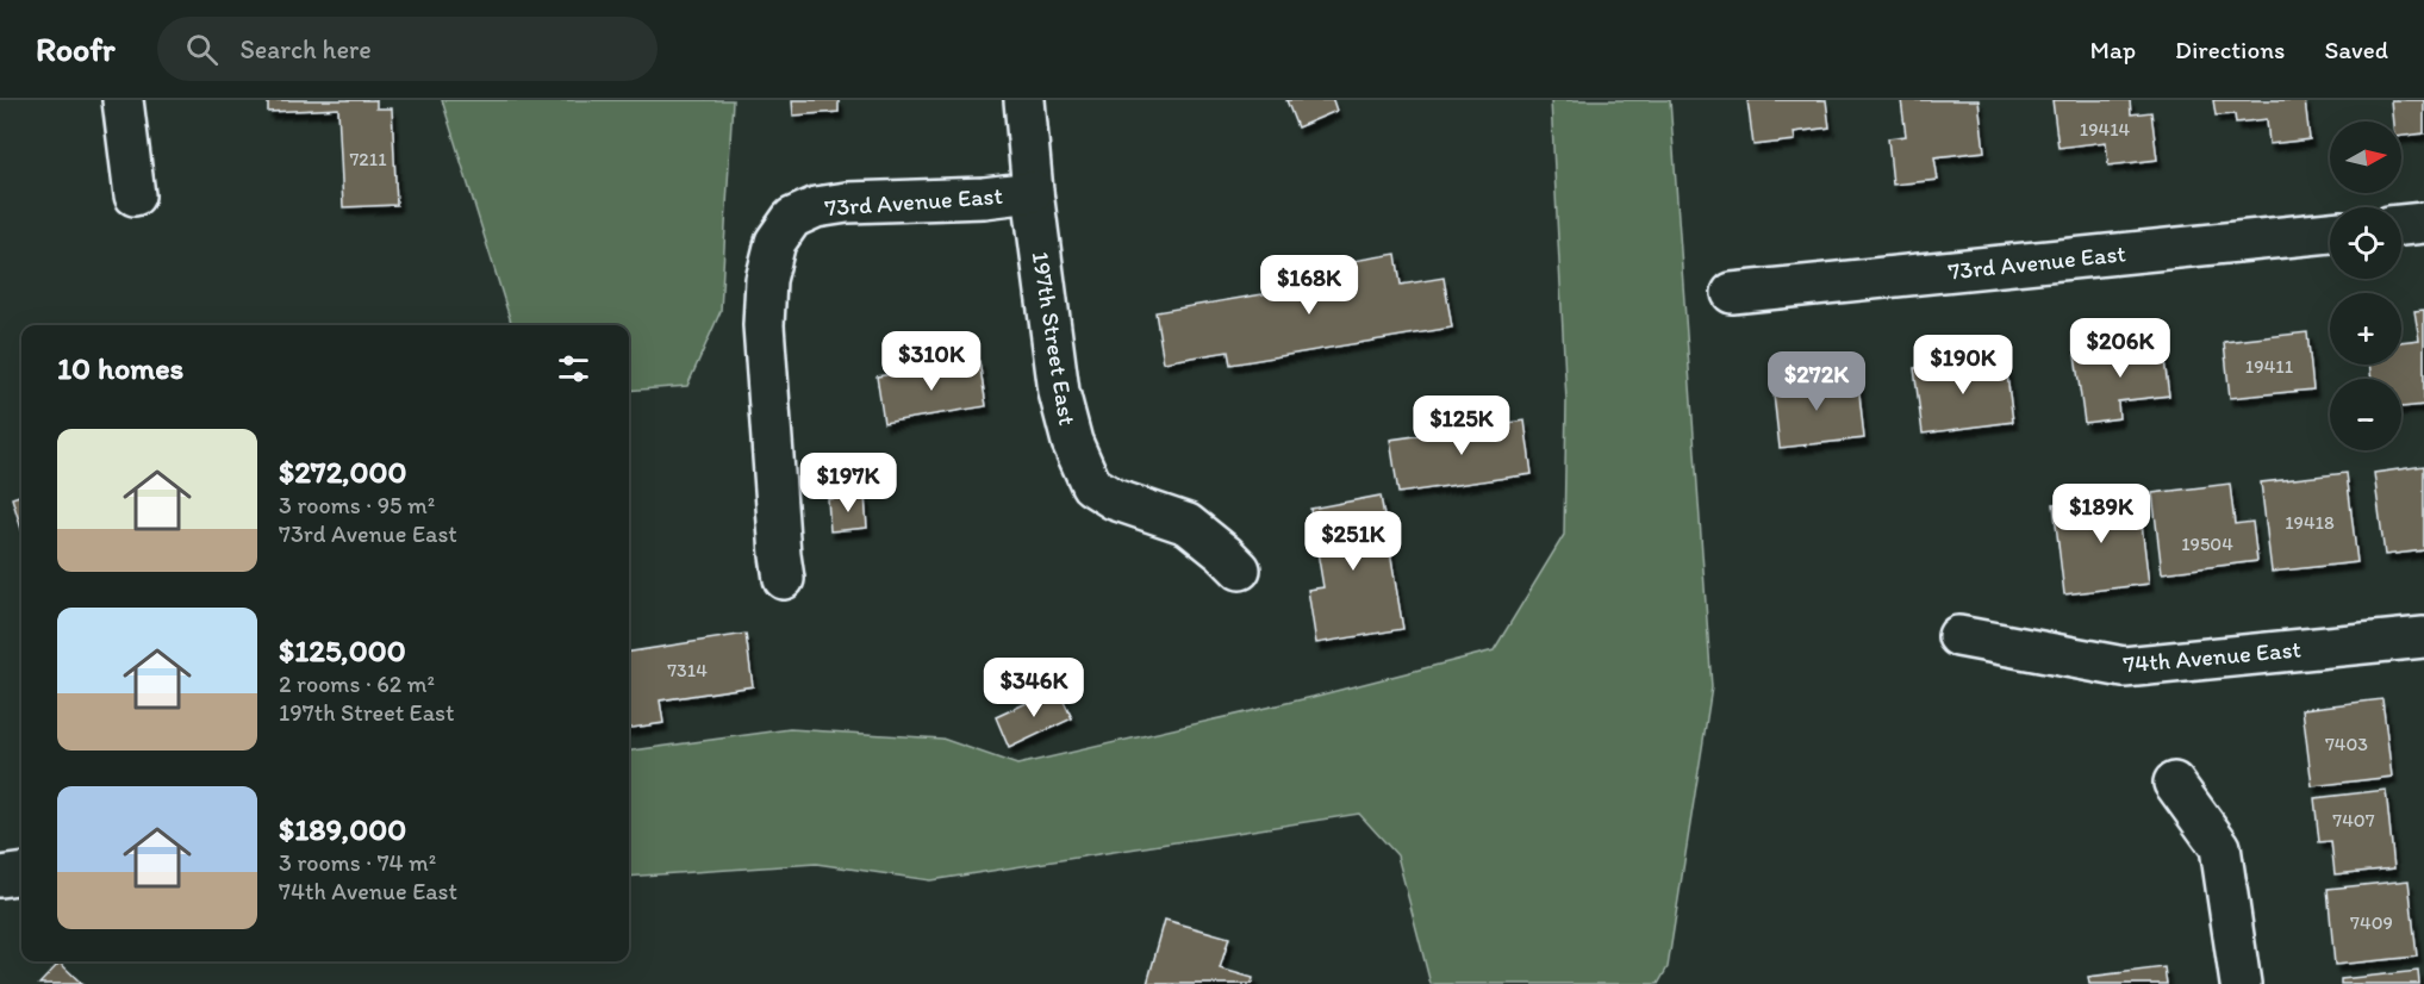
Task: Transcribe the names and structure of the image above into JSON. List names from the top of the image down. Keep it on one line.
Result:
{"streets":{"street":["73rd Avenue East","197th Street East","74th Avenue East"]},"crossings":[["73rd Avenue East","197th Street East"]],"house_numbers":["19414","7211","19411","19418","19504","7314","7403","7407","7409"],"north":"right","page":{"header":"Roofr","search":"Search here","nav":["Map","Directions","Saved"],"map_buttons":["+","−"],"price":["$168K","$206K","$310K","$190K","$272K","$125K","$197K","$189K","$251K","$346K"],"heading":"10 homes","list":[{"name":"$272,000","note":"3 rooms · 95 m² · 73rd Avenue East"},{"name":"$125,000","note":"2 rooms · 62 m² · 197th Street East"},{"name":"$189,000","note":"3 rooms · 74 m² · 74th Avenue East"}]}}
